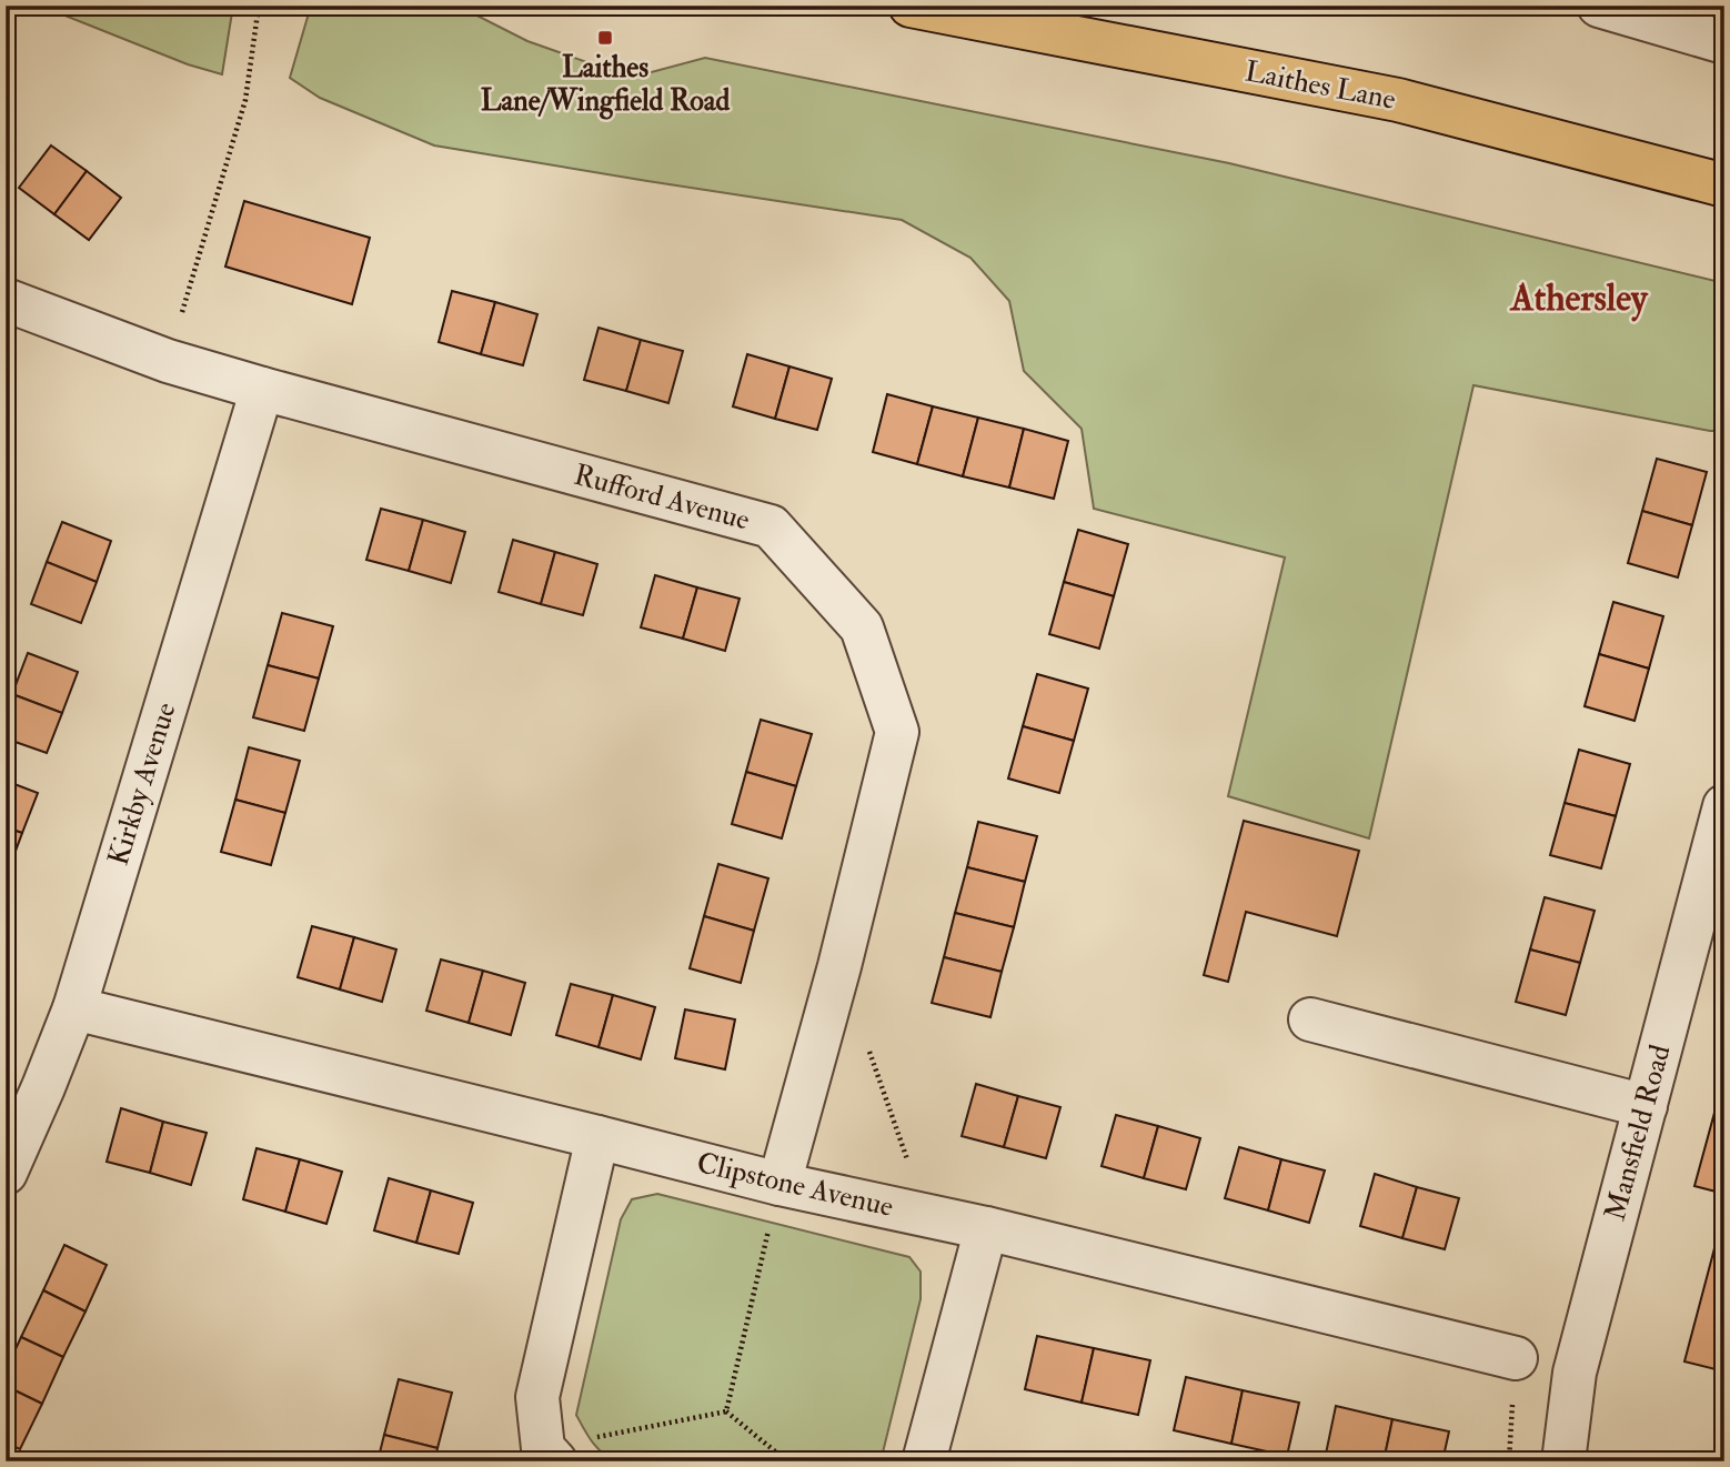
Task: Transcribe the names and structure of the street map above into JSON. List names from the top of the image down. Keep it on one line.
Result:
{"streets":{"main road":["Laithes Lane"],"street":["Rufford Avenue","Kirkby Avenue","Mansfield Road","Clipstone Avenue"]},"crossings":[["Rufford Avenue","Kirkby Avenue"],["Rufford Avenue","Clipstone Avenue"],["Kirkby Avenue","Clipstone Avenue"]],"districts":["Athersley"],"places":{"transit":["Laithes Lane/Wingfield Road"]}}
